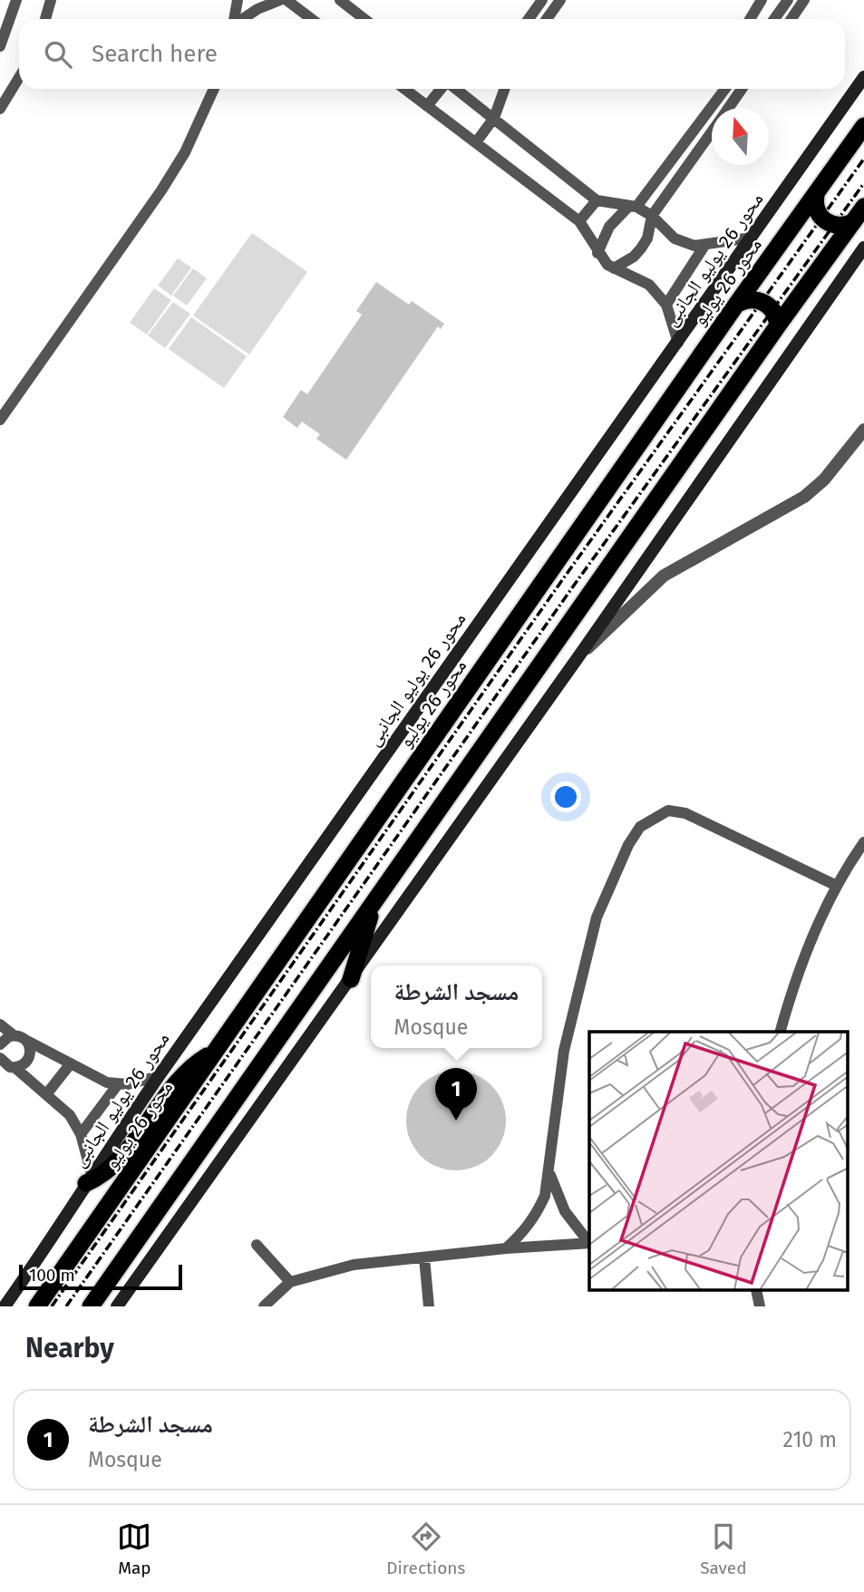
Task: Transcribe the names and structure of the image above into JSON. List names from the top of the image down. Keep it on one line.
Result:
{"streets":{"highway":["محور 26 يوليو"],"main road":["محور 26 يوليو الجانبى"]},"scale_bar":"100 m","north":"top","page":{"search":"Search here","popup":["مسجد الشرطة","Mosque"],"pins":"1","scale":"100 m","heading":"Nearby","list":[{"mark":"1","name":"مسجد الشرطة","note":"Mosque","value":"210 m"}],"nav":["Map","Directions","Saved"]}}
